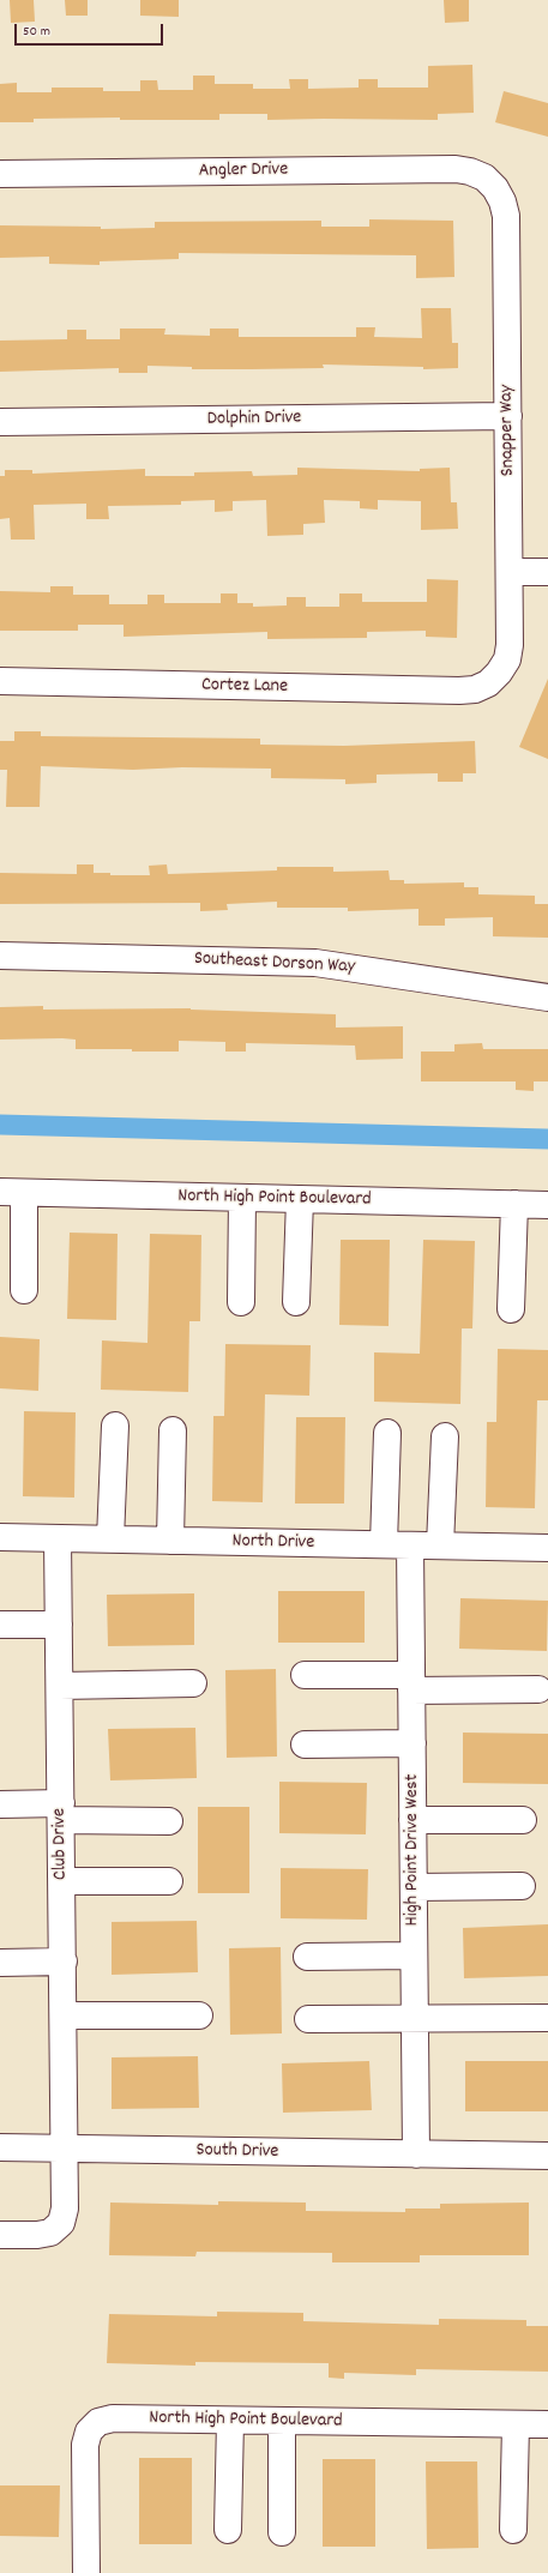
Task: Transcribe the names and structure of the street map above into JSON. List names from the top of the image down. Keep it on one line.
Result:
{"streets":{"street":["Angler Drive","Dolphin Drive","Snapper Way","Cortez Lane","Southeast Dorson Way","North High Point Boulevard","North Drive","Club Drive","High Point Drive West","South Drive"]},"crossings":[["Angler Drive","Snapper Way"],["Dolphin Drive","Snapper Way"],["Snapper Way","Cortez Lane"],["North Drive","Club Drive"],["North Drive","High Point Drive West"],["Club Drive","South Drive"],["High Point Drive West","South Drive"]],"scale_bar":"50 m"}
